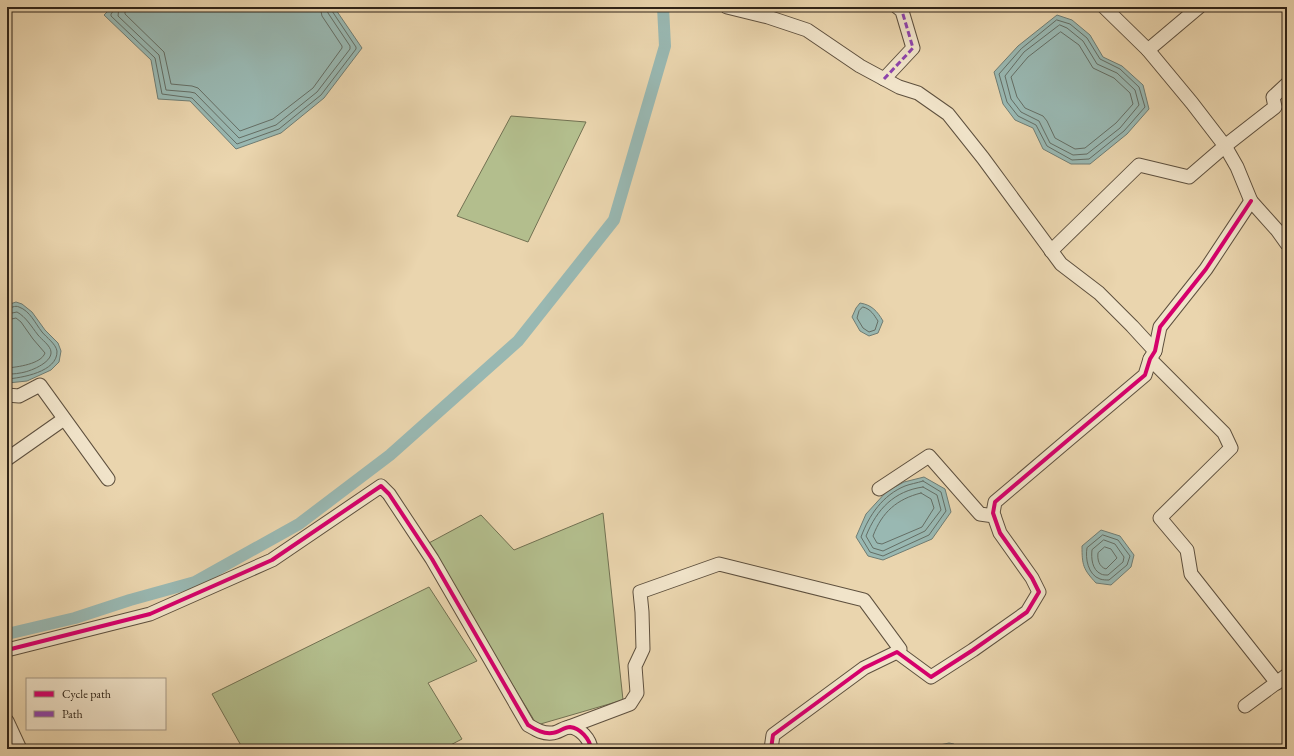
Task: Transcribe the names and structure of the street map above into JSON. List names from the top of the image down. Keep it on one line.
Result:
{"legend":["Cycle path","Path"]}
